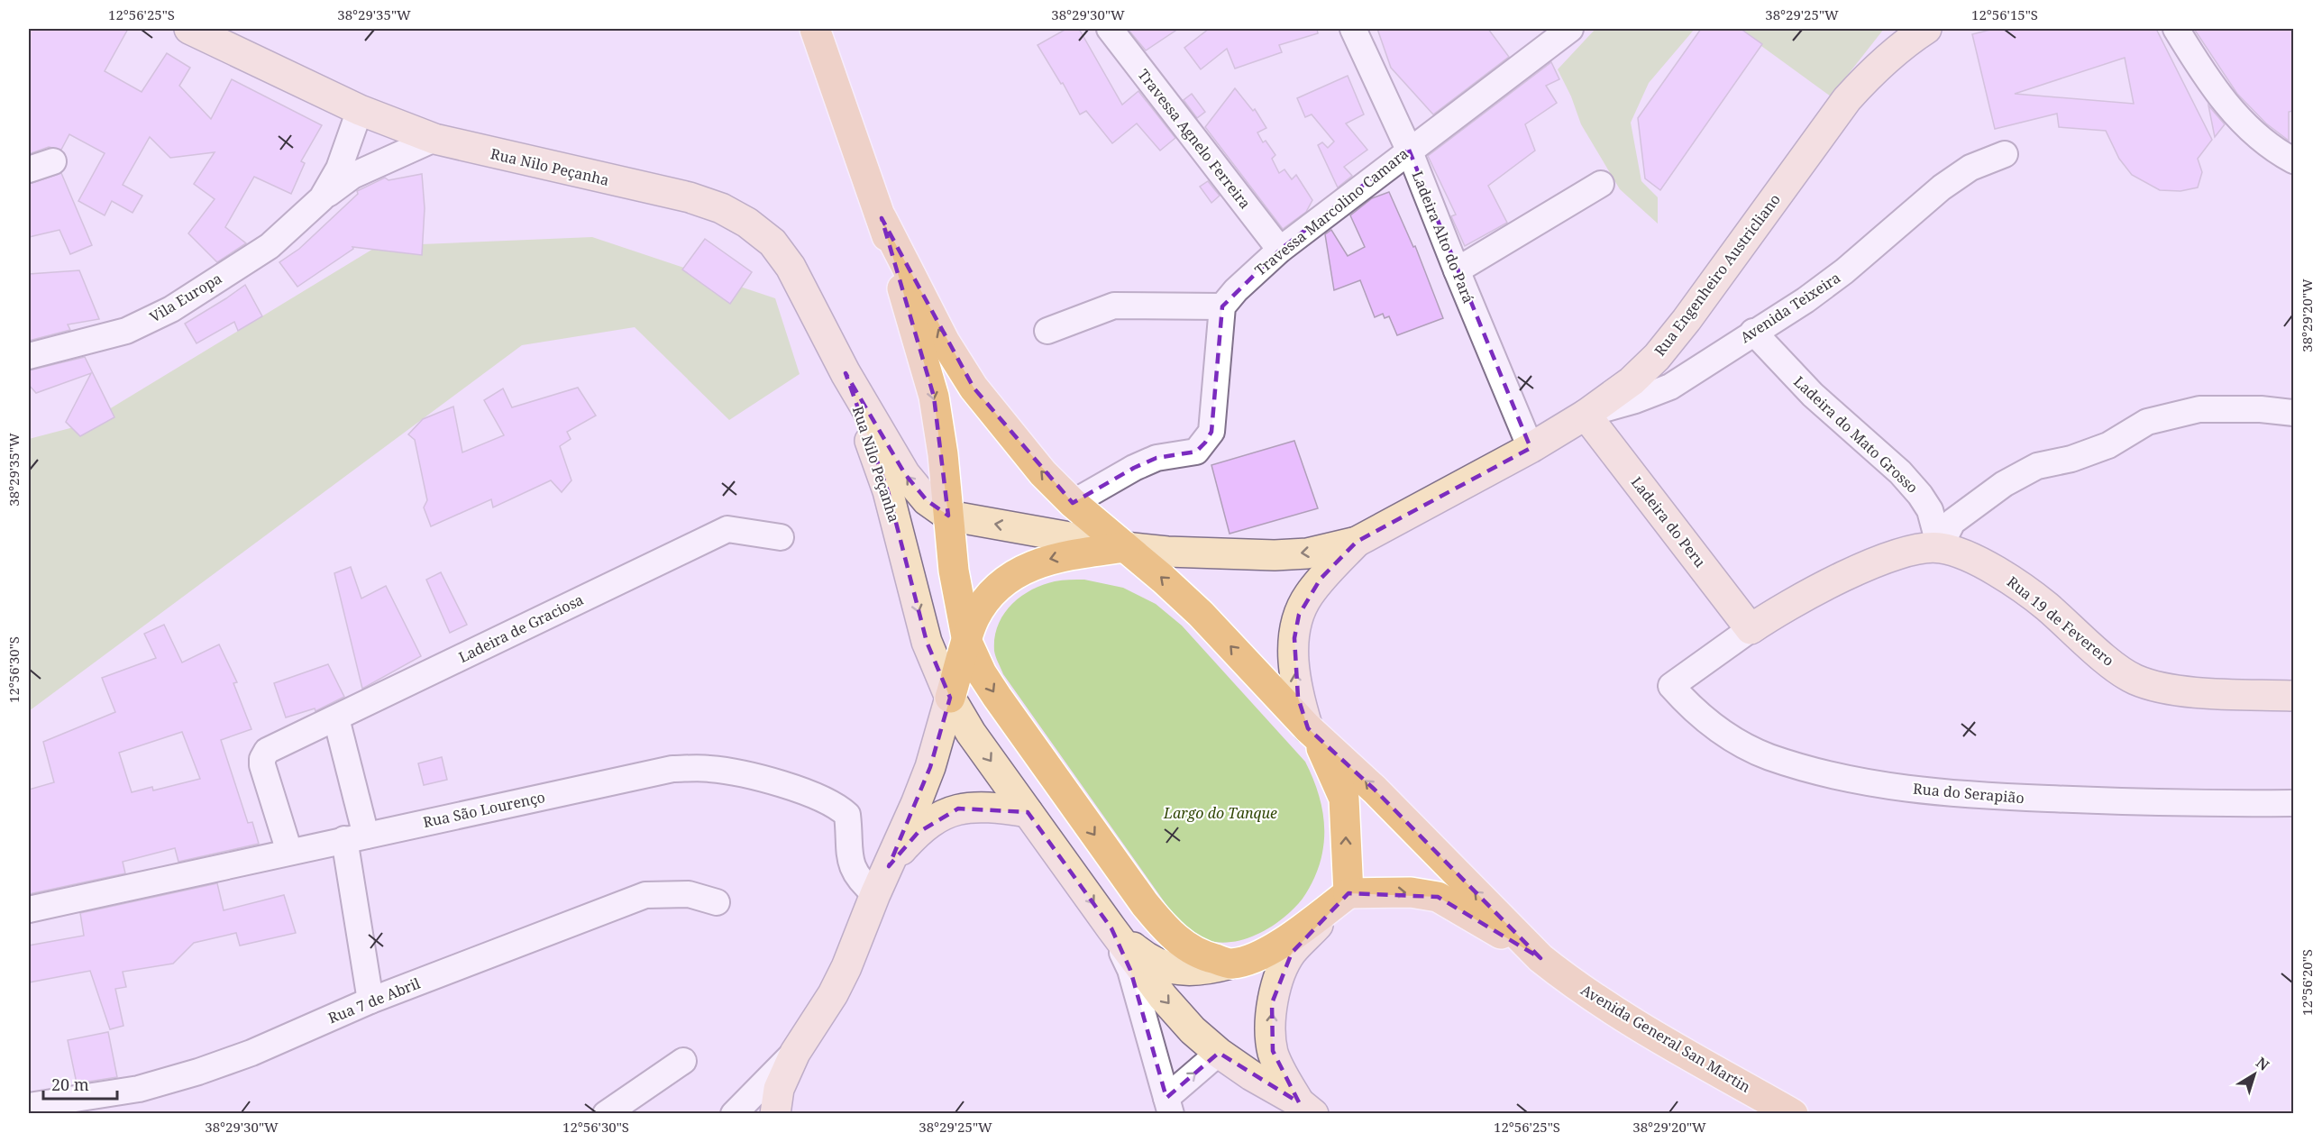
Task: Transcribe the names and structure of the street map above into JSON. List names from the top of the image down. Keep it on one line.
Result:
{"streets":{"main road":["Rua Nilo Peçanha","Rua Engenheiro Austricliano","Ladeira do Peru","Rua 19 de Feverero","Avenida General San Martin"],"street":["Travessa Agnelo Ferreira","Travessa Marcolino Camara","Ladeira Alto do Pará","Vila Europa","Avenida Teixeira","Ladeira do Mato Grosso","Ladeira de Graciosa","Rua do Serapião","Rua São Lourenço","Rua 7 de Abril"]},"crossings":[["Travessa Agnelo Ferreira","Travessa Marcolino Camara"],["Rua Nilo Peçanha","Vila Europa"],["Travessa Marcolino Camara","Ladeira Alto do Pará"],["Ladeira Alto do Pará","Rua Engenheiro Austricliano"],["Rua Engenheiro Austricliano","Avenida Teixeira"],["Rua Engenheiro Austricliano","Ladeira do Peru"],["Rua Engenheiro Austricliano","Avenida General San Martin"],["Avenida Teixeira","Ladeira do Mato Grosso"],["Avenida Teixeira","Ladeira do Peru"],["Ladeira do Mato Grosso","Rua 19 de Feverero"],["Ladeira do Peru","Rua 19 de Feverero"],["Rua 19 de Feverero","Rua do Serapião"],["Ladeira de Graciosa","Rua São Lourenço"]],"parks":["Largo do Tanque"],"scale_bar":"20 m","north":"top right","coordinates":["12°56'25\"S","38°29'35\"W","38°29'30\"W","38°29'25\"W","12°56'15\"S","38°29'20\"W","12°56'30\"S","12°56'20\"S"]}
